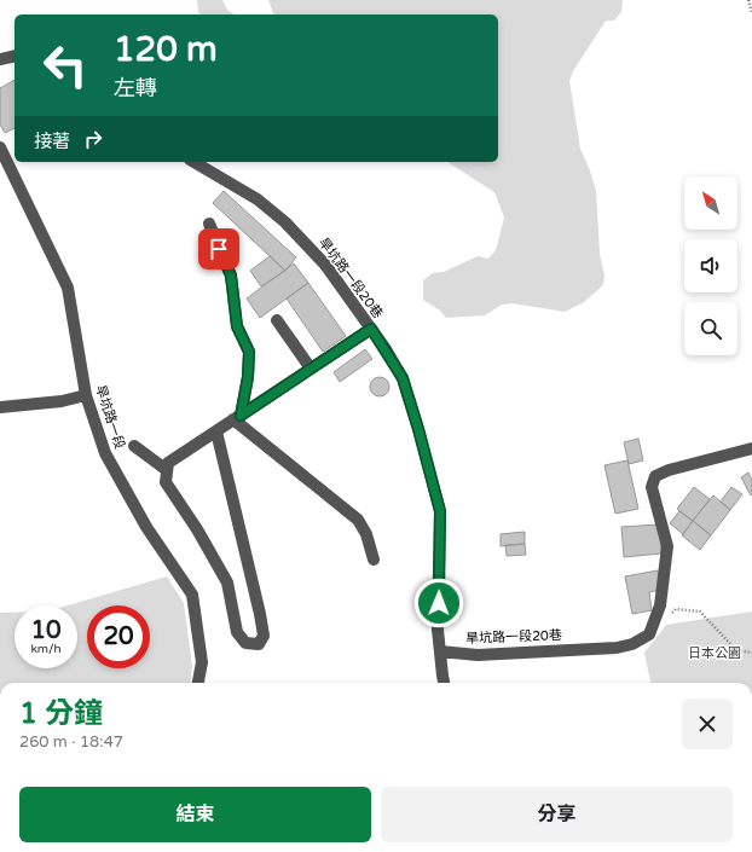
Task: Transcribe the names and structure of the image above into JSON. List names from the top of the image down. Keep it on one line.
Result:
{"streets":{"street":["旱坑路一段20巷","旱坑路一段"]},"parks":["日本公園"],"north":"top left","page":{"turn":["120 m","左轉"],"then":"接著","speed":"10 km/h","limit":"20","heading":["1 分鐘","260 m · 18:47"],"buttons":["結束","分享"]}}
